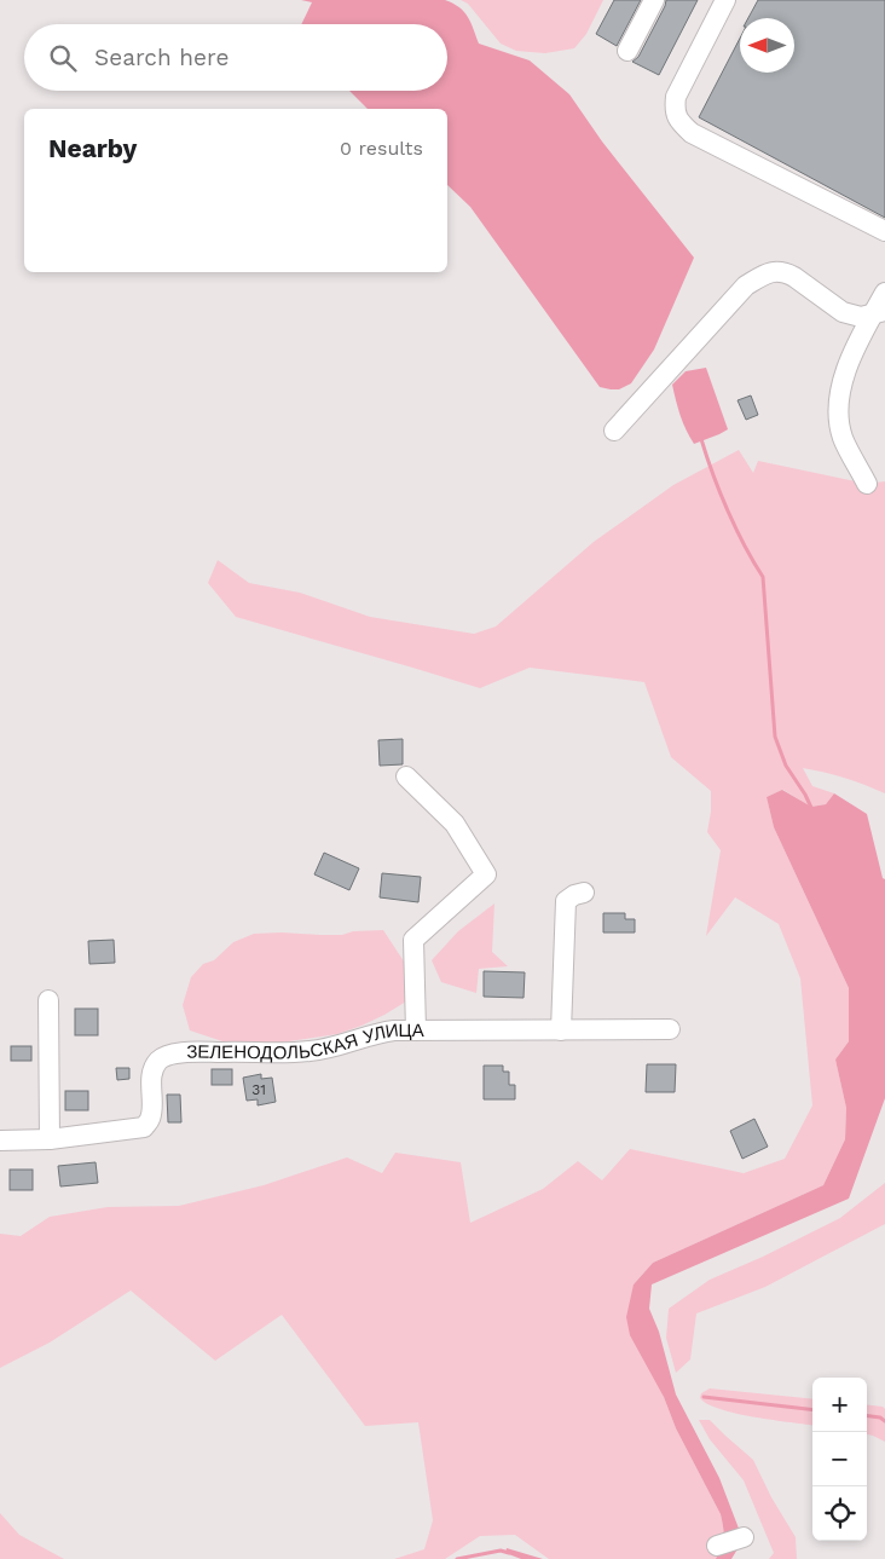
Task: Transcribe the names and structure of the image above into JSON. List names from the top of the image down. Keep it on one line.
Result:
{"streets":{"street":["ЗЕЛЕНОДОЛЬСКАЯ УЛИЦА"]},"house_numbers":["31"],"north":"left","page":{"search":"Search here","heading":["Nearby","0 results"],"map_buttons":["+","−"]}}
